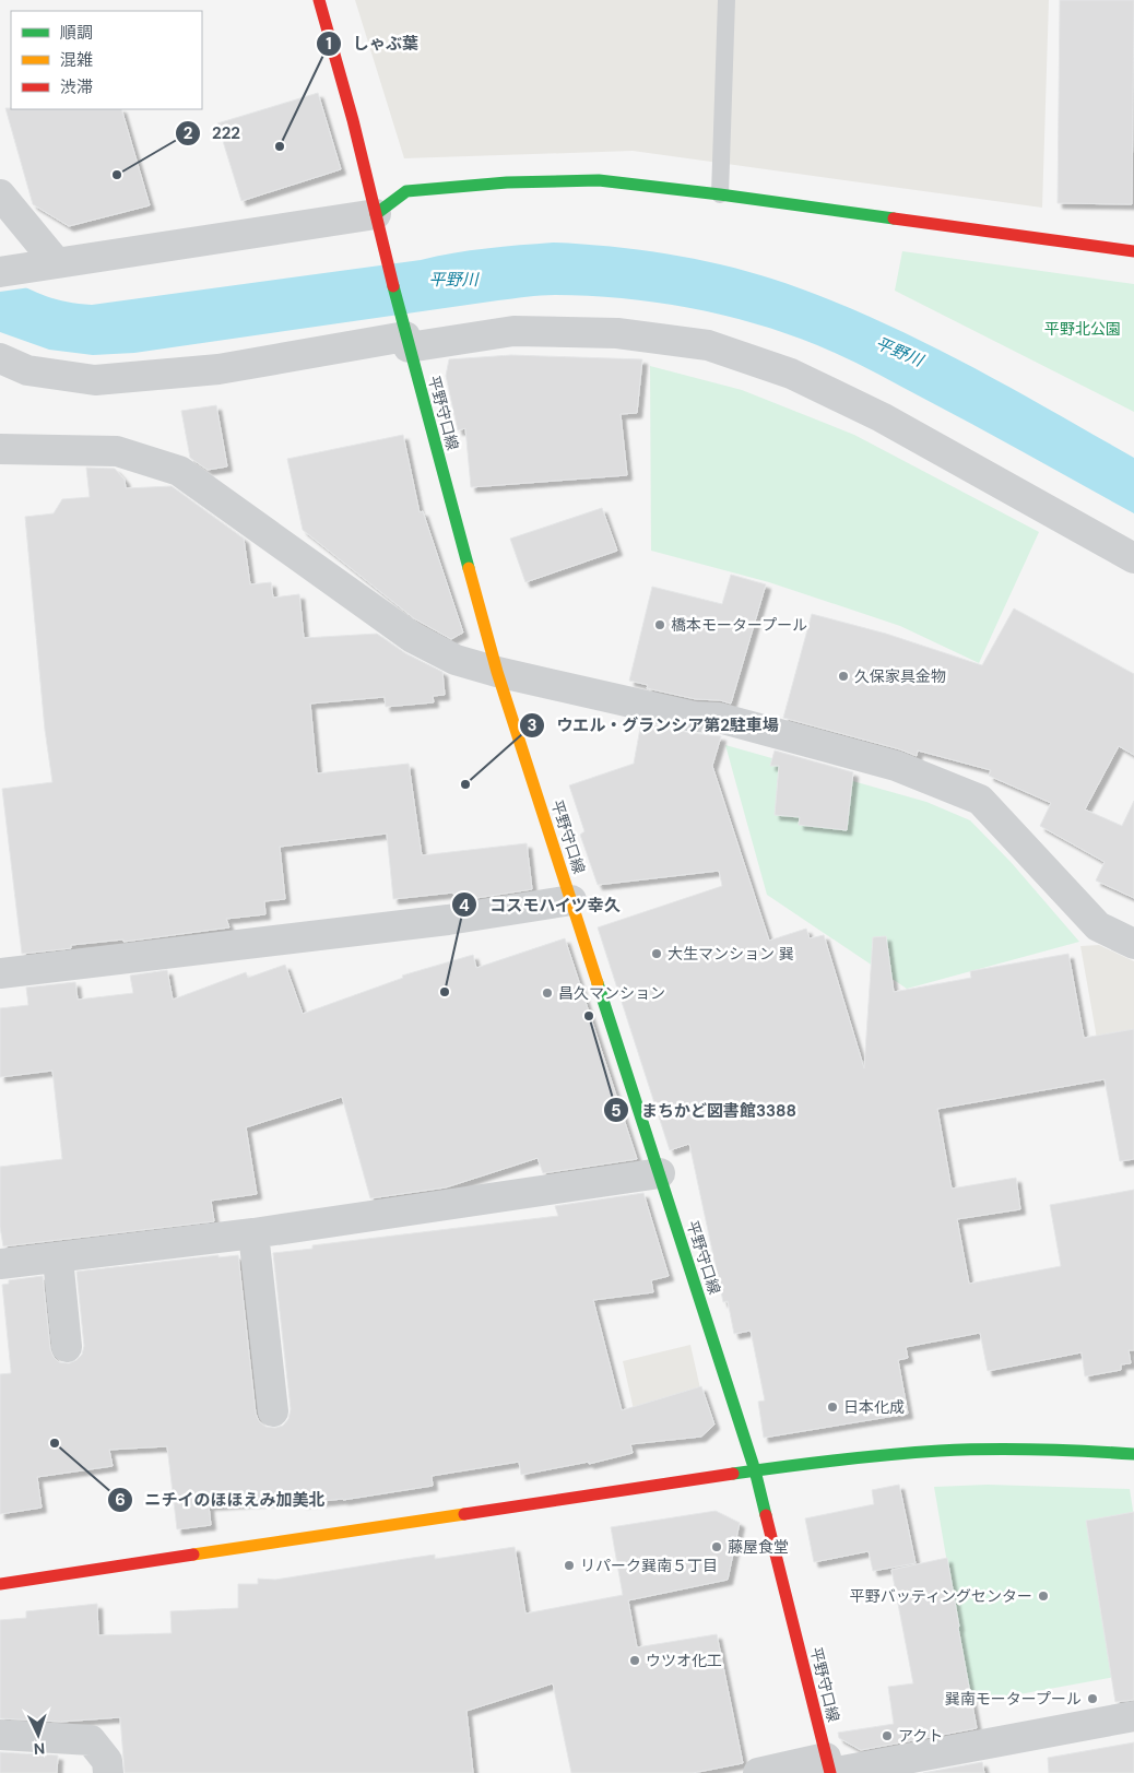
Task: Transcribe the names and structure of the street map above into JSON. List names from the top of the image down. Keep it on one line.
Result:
{"streets":{"street":["平野守口線"]},"water":["平野川"],"parks":["平野北公園"],"places":["しゃぶ葉","222","橋本モータープール","久保家具金物","ウエル・グランシア第2駐車場","大生マンション 巽","コスモハイツ幸久","昌久マンション","まちかど図書館3388","日本化成","ニチイのほほえみ加美北","藤屋食堂","リパーク巽南５丁目","平野バッティングセンター","ウツオ化工","巽南モータープール","アクト"],"legend":["順調","混雑","渋滞"],"north":"bottom"}
